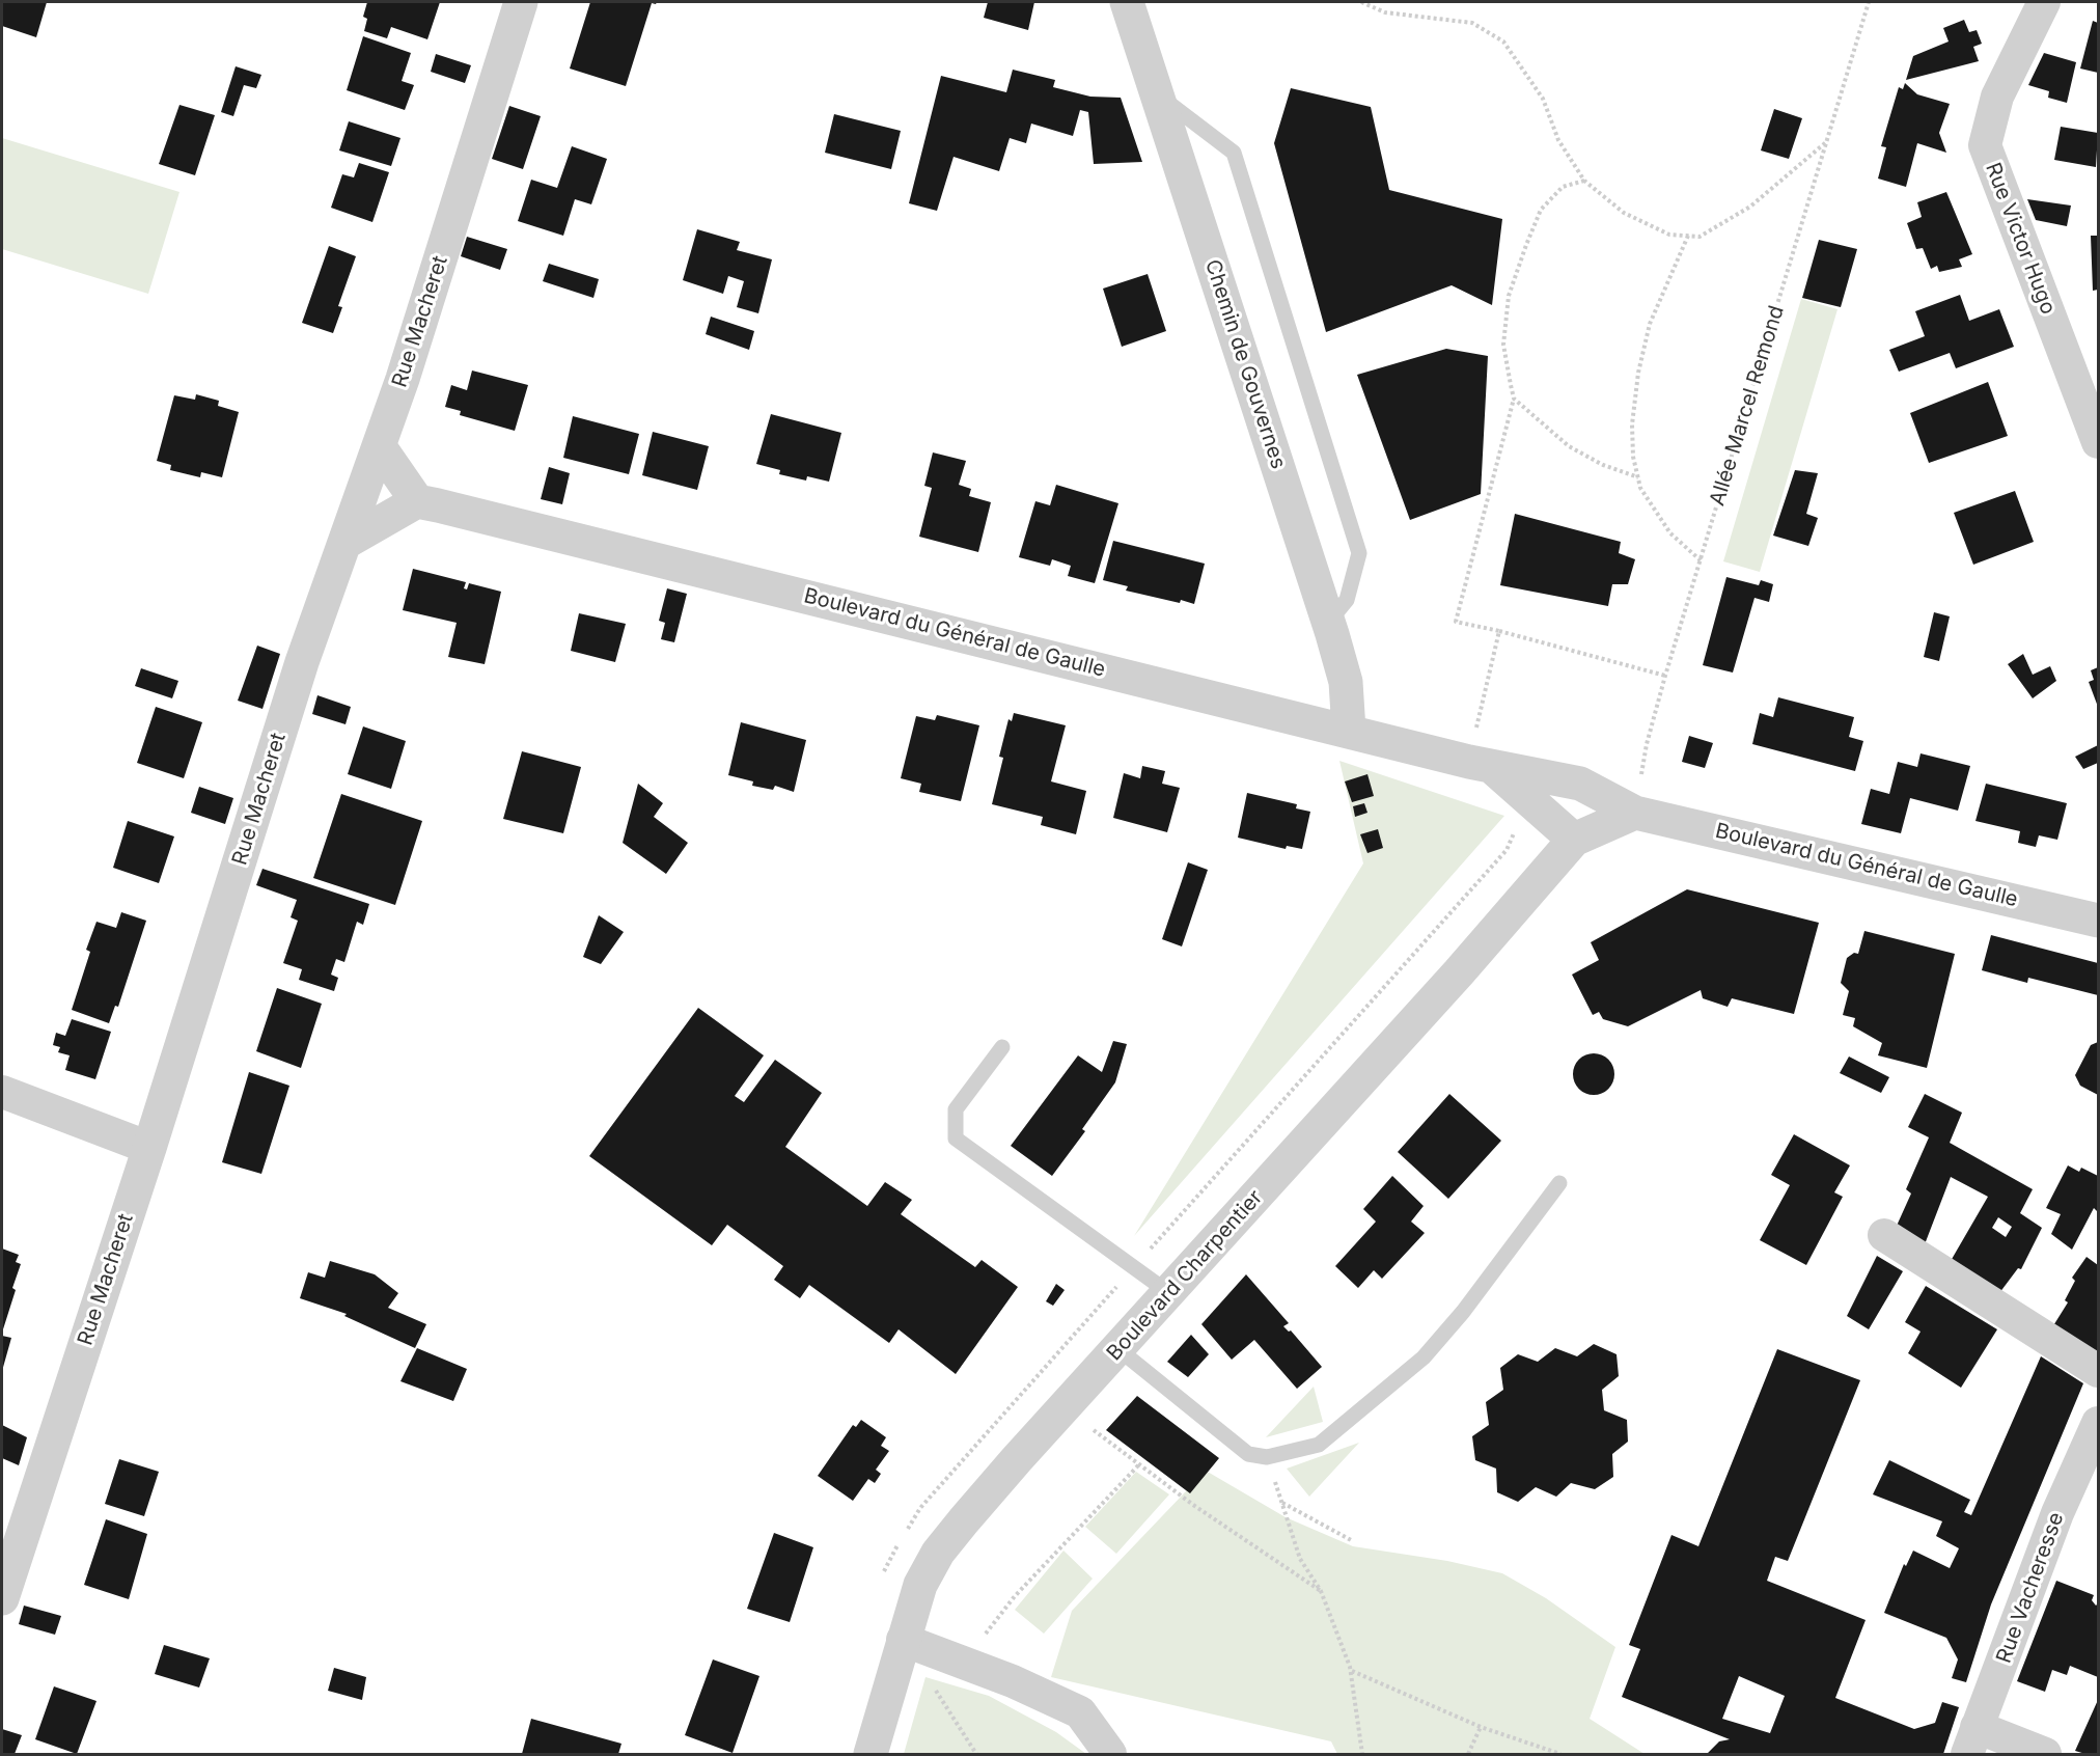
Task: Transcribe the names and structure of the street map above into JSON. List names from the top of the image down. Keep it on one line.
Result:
{"streets":{"street":["Rue Victor Hugo","Rue Macheret","Chemin de Gouvernes","Boulevard du Général de Gaulle","Boulevard Charpentier","Rue Vacheresse"],"path":["Allée Marcel Remond"]},"crossings":[["Chemin de Gouvernes","Boulevard du Général de Gaulle"],["Allée Marcel Remond","Boulevard du Général de Gaulle"],["Boulevard du Général de Gaulle","Boulevard Charpentier"]]}
